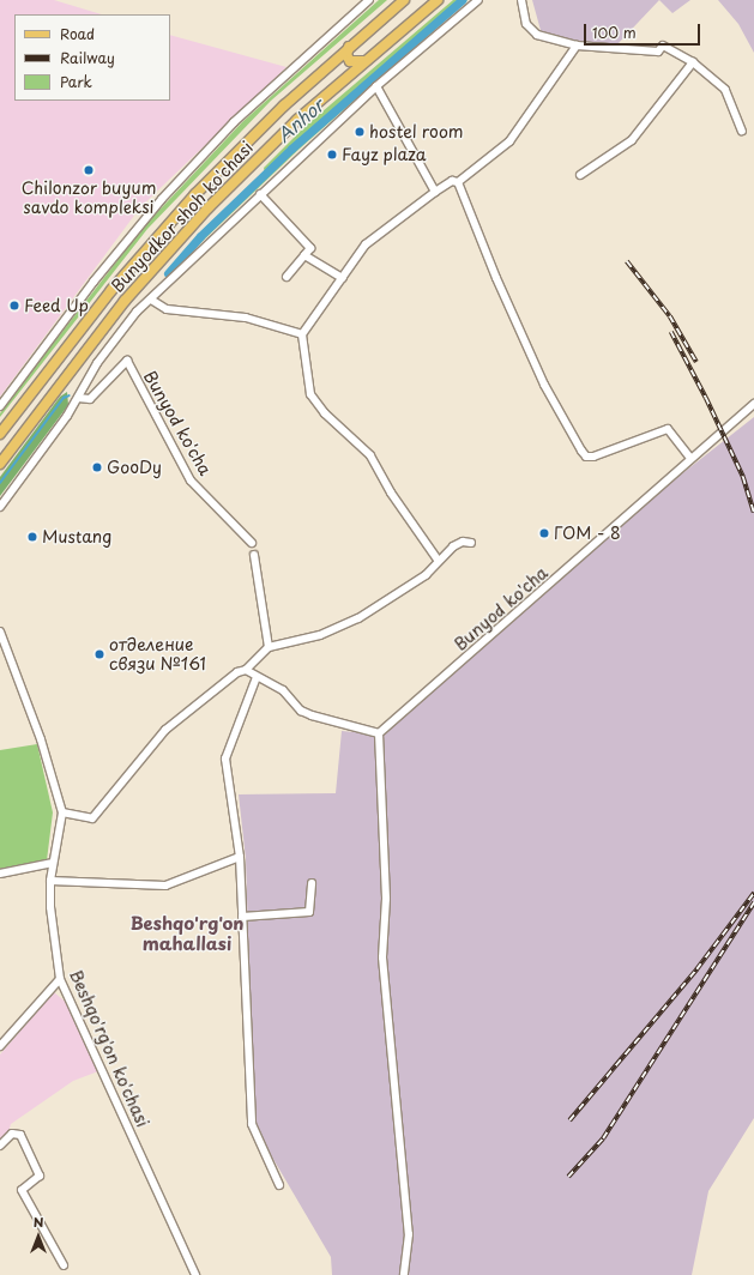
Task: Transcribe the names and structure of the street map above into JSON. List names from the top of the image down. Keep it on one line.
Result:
{"streets":{"main road":["Bunyodkor shoh ko'chasi"],"street":["Bunyod ko'cha","Beshqo'rg'on ko'chasi"]},"districts":["Beshqo'rg'on mahallasi"],"water":["Anhor"],"places":["hostel room","Fayz plaza","Chilonzor buyum savdo kompleksi","Feed Up","GooDy","ГОМ - 8","Mustang","отделение связи №161"],"legend":["Road","Railway","Park"],"scale_bar":"100 m","north":"top"}
